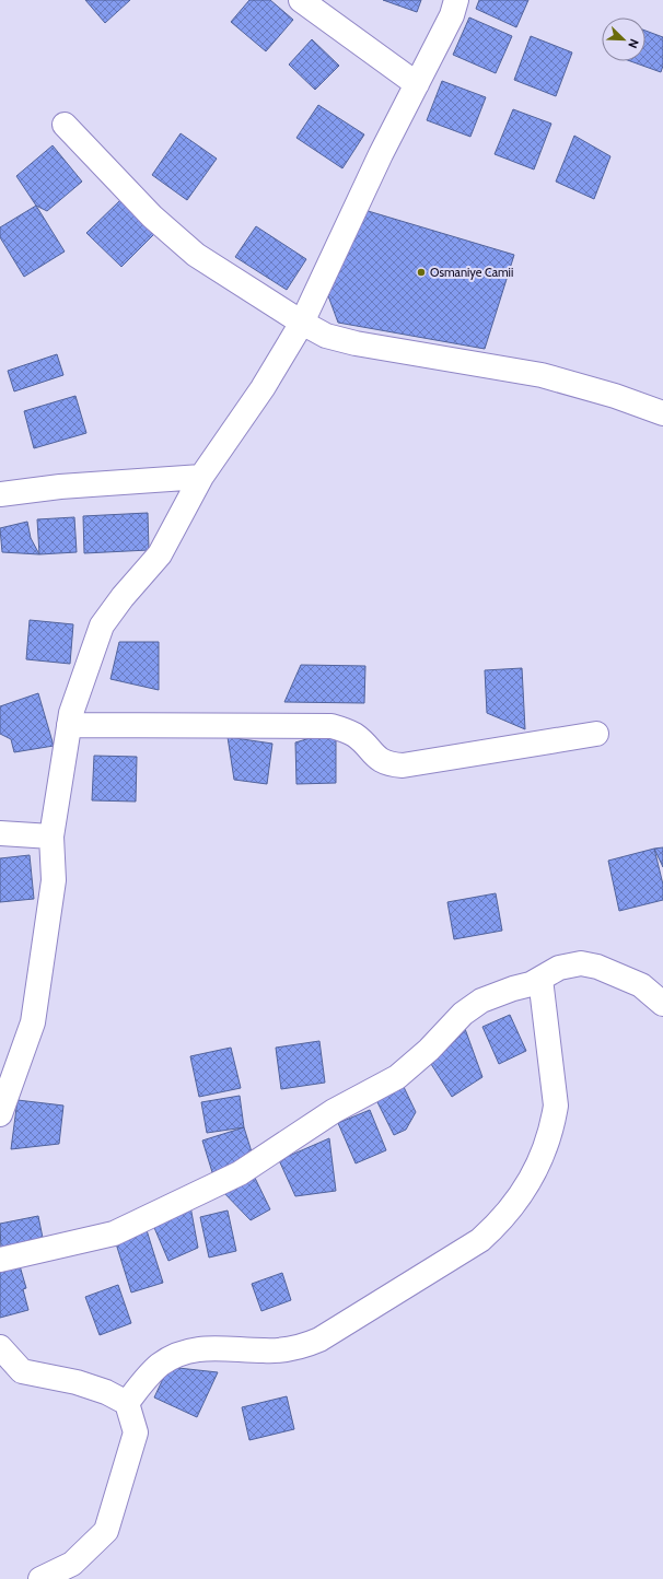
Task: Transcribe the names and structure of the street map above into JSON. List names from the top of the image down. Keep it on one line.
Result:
{"places":["Osmaniye Camii"],"north":"bottom right"}
